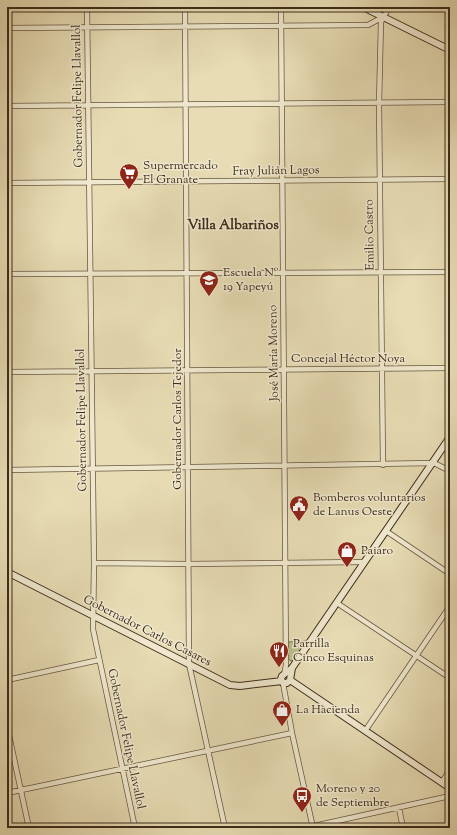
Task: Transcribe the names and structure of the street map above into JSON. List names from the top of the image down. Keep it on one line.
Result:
{"streets":{"street":["Gobernador Felipe Llavallol","Fray Julián Lagos","Emilio Castro","José María Moreno","Concejal Héctor Noya","Gobernador Carlos Tejedor","Gobernador Carlos Casares"]},"crossings":[["Gobernador Felipe Llavallol","Fray Julián Lagos"],["Gobernador Felipe Llavallol","Concejal Héctor Noya"],["Gobernador Felipe Llavallol","Gobernador Carlos Casares"],["Fray Julián Lagos","Emilio Castro"],["Fray Julián Lagos","José María Moreno"],["Fray Julián Lagos","Gobernador Carlos Tejedor"],["Emilio Castro","Concejal Héctor Noya"],["José María Moreno","Concejal Héctor Noya"],["José María Moreno","Gobernador Carlos Casares"],["Concejal Héctor Noya","Gobernador Carlos Tejedor"],["Gobernador Carlos Tejedor","Gobernador Carlos Casares"]],"districts":["Villa Albariños"],"places":{"supermarket":["Supermercado El Granate"],"school or university":["Escuela Nº 19 Yapeyú"],"public building":["Bomberos voluntarios de Lanus Oeste"],"shop":["Paiaro","La Hacienda"],"restaurant":["Parrilla Cinco Esquinas"],"bus stop":["Moreno y 20 de Septiembre"]}}
